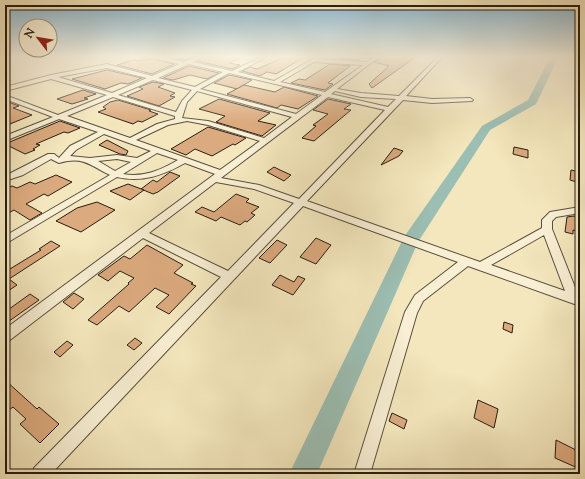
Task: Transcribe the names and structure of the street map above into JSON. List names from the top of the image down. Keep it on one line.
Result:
{"north":"top left"}
